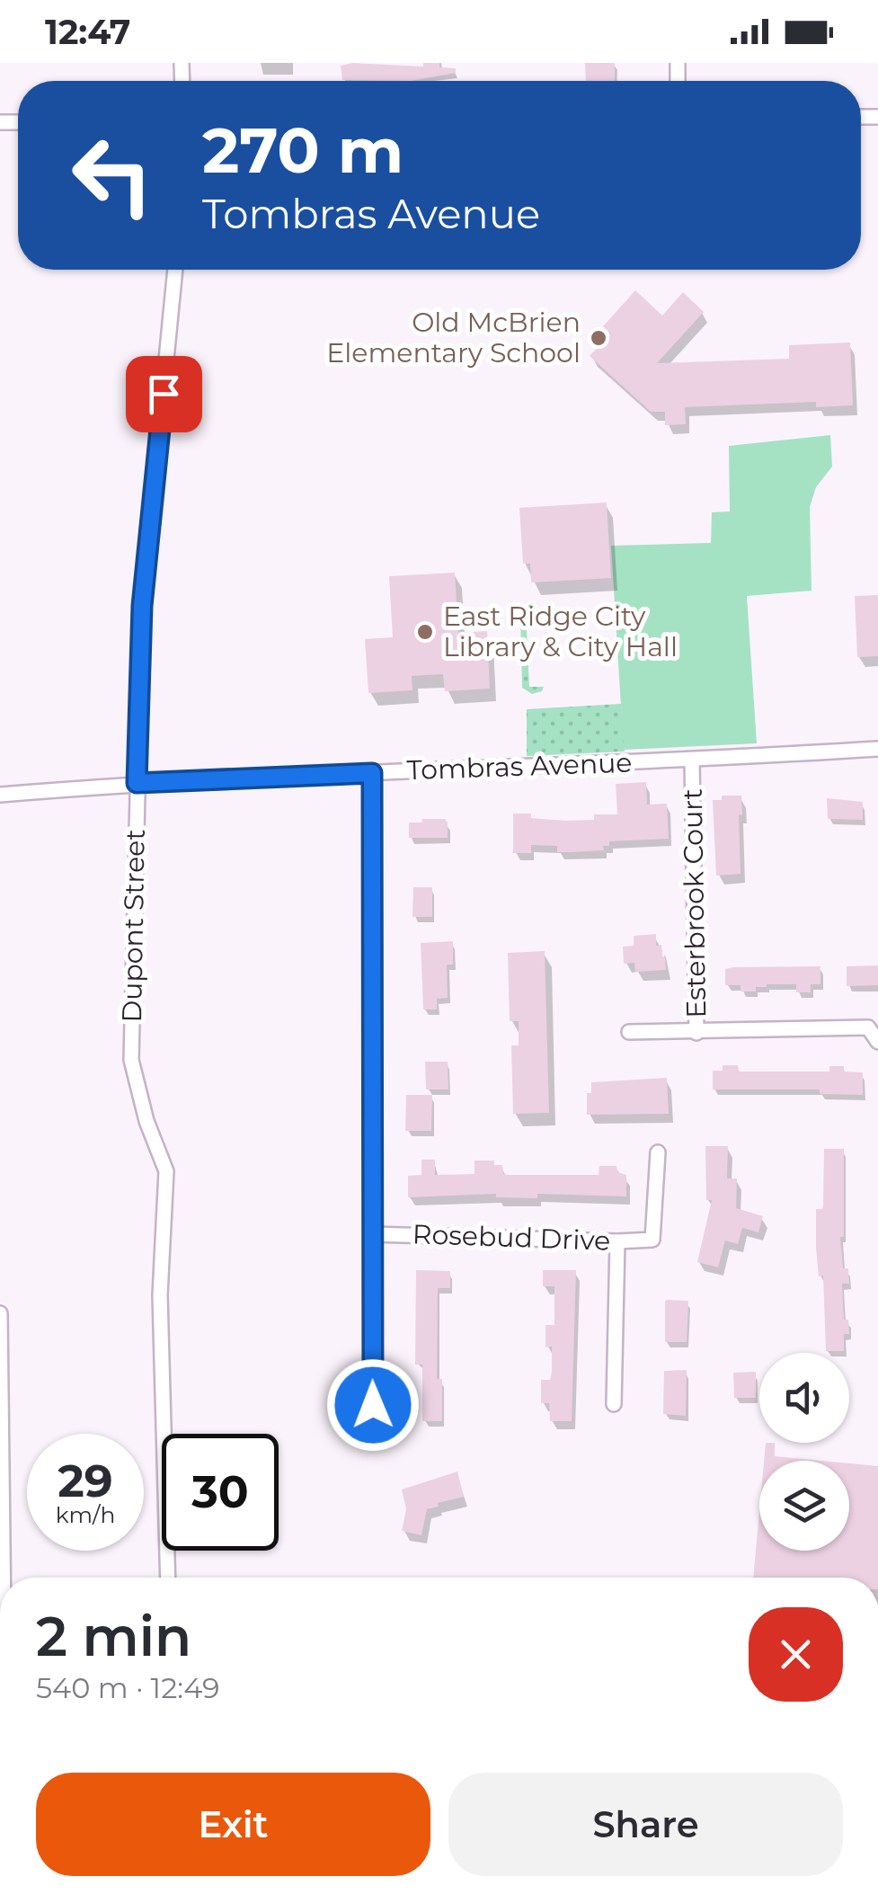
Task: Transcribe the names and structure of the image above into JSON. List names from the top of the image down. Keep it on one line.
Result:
{"streets":{"street":["Tombras Avenue","Esterbrook Court","Dupont Street","Rosebud Drive"]},"crossings":[["Tombras Avenue","Esterbrook Court"],["Tombras Avenue","Dupont Street"]],"places":["Old McBrien Elementary School","East Ridge City Library & City Hall"],"page":{"status":"12:47","turn":["270 m","Tombras Avenue"],"speed":"29 km/h","limit":"30","heading":["2 min","540 m · 12:49"],"buttons":["Exit","Share"]}}
